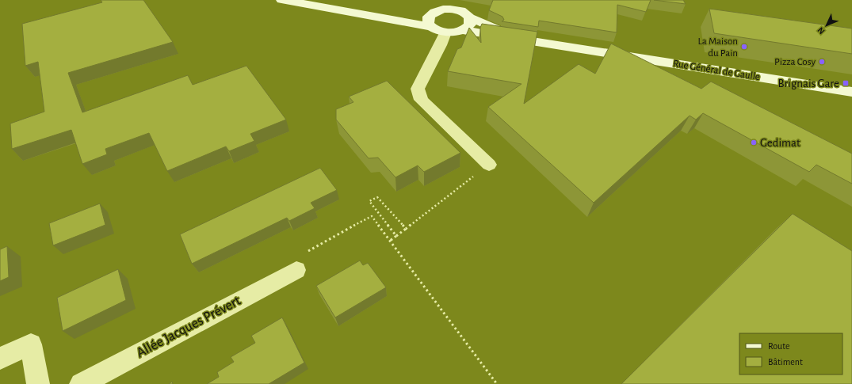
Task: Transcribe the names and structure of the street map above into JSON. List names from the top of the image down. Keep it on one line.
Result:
{"streets":{"main road":["Rue Général de Gaulle"],"street":["Allée Jacques Prévert"]},"places":{"other":["La Maison du Pain","Pizza Cosy","Gedimat"],"transit":["Brignais Gare"]},"legend":["Route","Bâtiment"],"north":"bottom left"}
